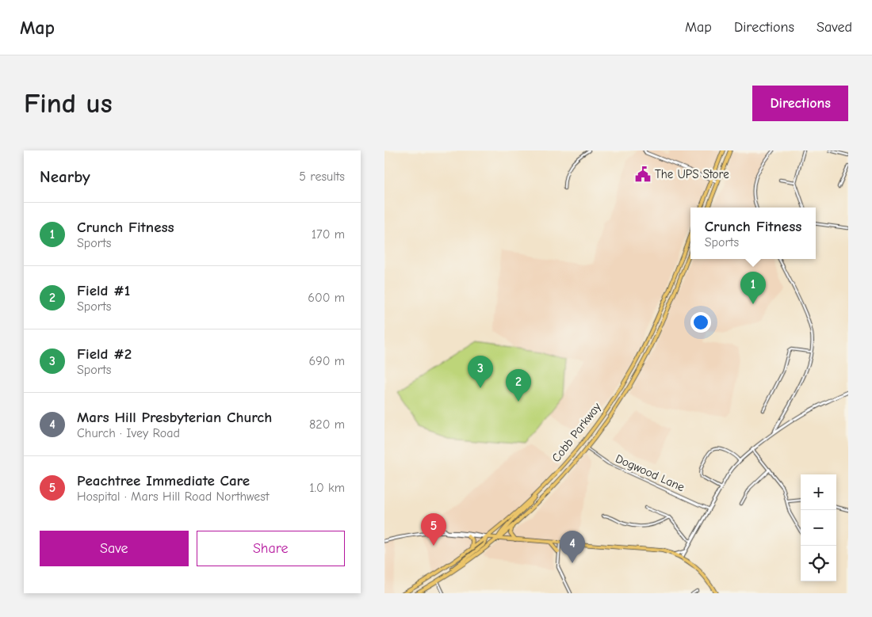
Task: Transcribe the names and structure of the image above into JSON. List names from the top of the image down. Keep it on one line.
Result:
{"streets":{"main road":["Cobb Parkway"],"street":["Dogwood Lane"]},"crossings":[["Cobb Parkway","Dogwood Lane"]],"places":{"public building":["The UPS Store"]},"page":{"header":"Map","nav":["Map","Directions","Saved"],"buttons":["Directions",["Save","Share"]],"title":"Find us","heading":["Nearby","5 results"],"list":[{"mark":"1","name":"Crunch Fitness","note":"Sports","value":"170 m"},{"mark":"2","name":"Field #1","note":"Sports","value":"600 m"},{"mark":"3","name":"Field #2","note":"Sports","value":"690 m"},{"mark":"4","name":"Mars Hill Presbyterian Church","note":"Church · Ivey Road","value":"820 m"},{"mark":"5","name":"Peachtree Immediate Care","note":"Hospital · Mars Hill Road Northwest","value":"1.0 km"}],"popup":["Crunch Fitness","Sports"],"pins":["1","3","2","5","4"],"map_buttons":["+","−"]}}
